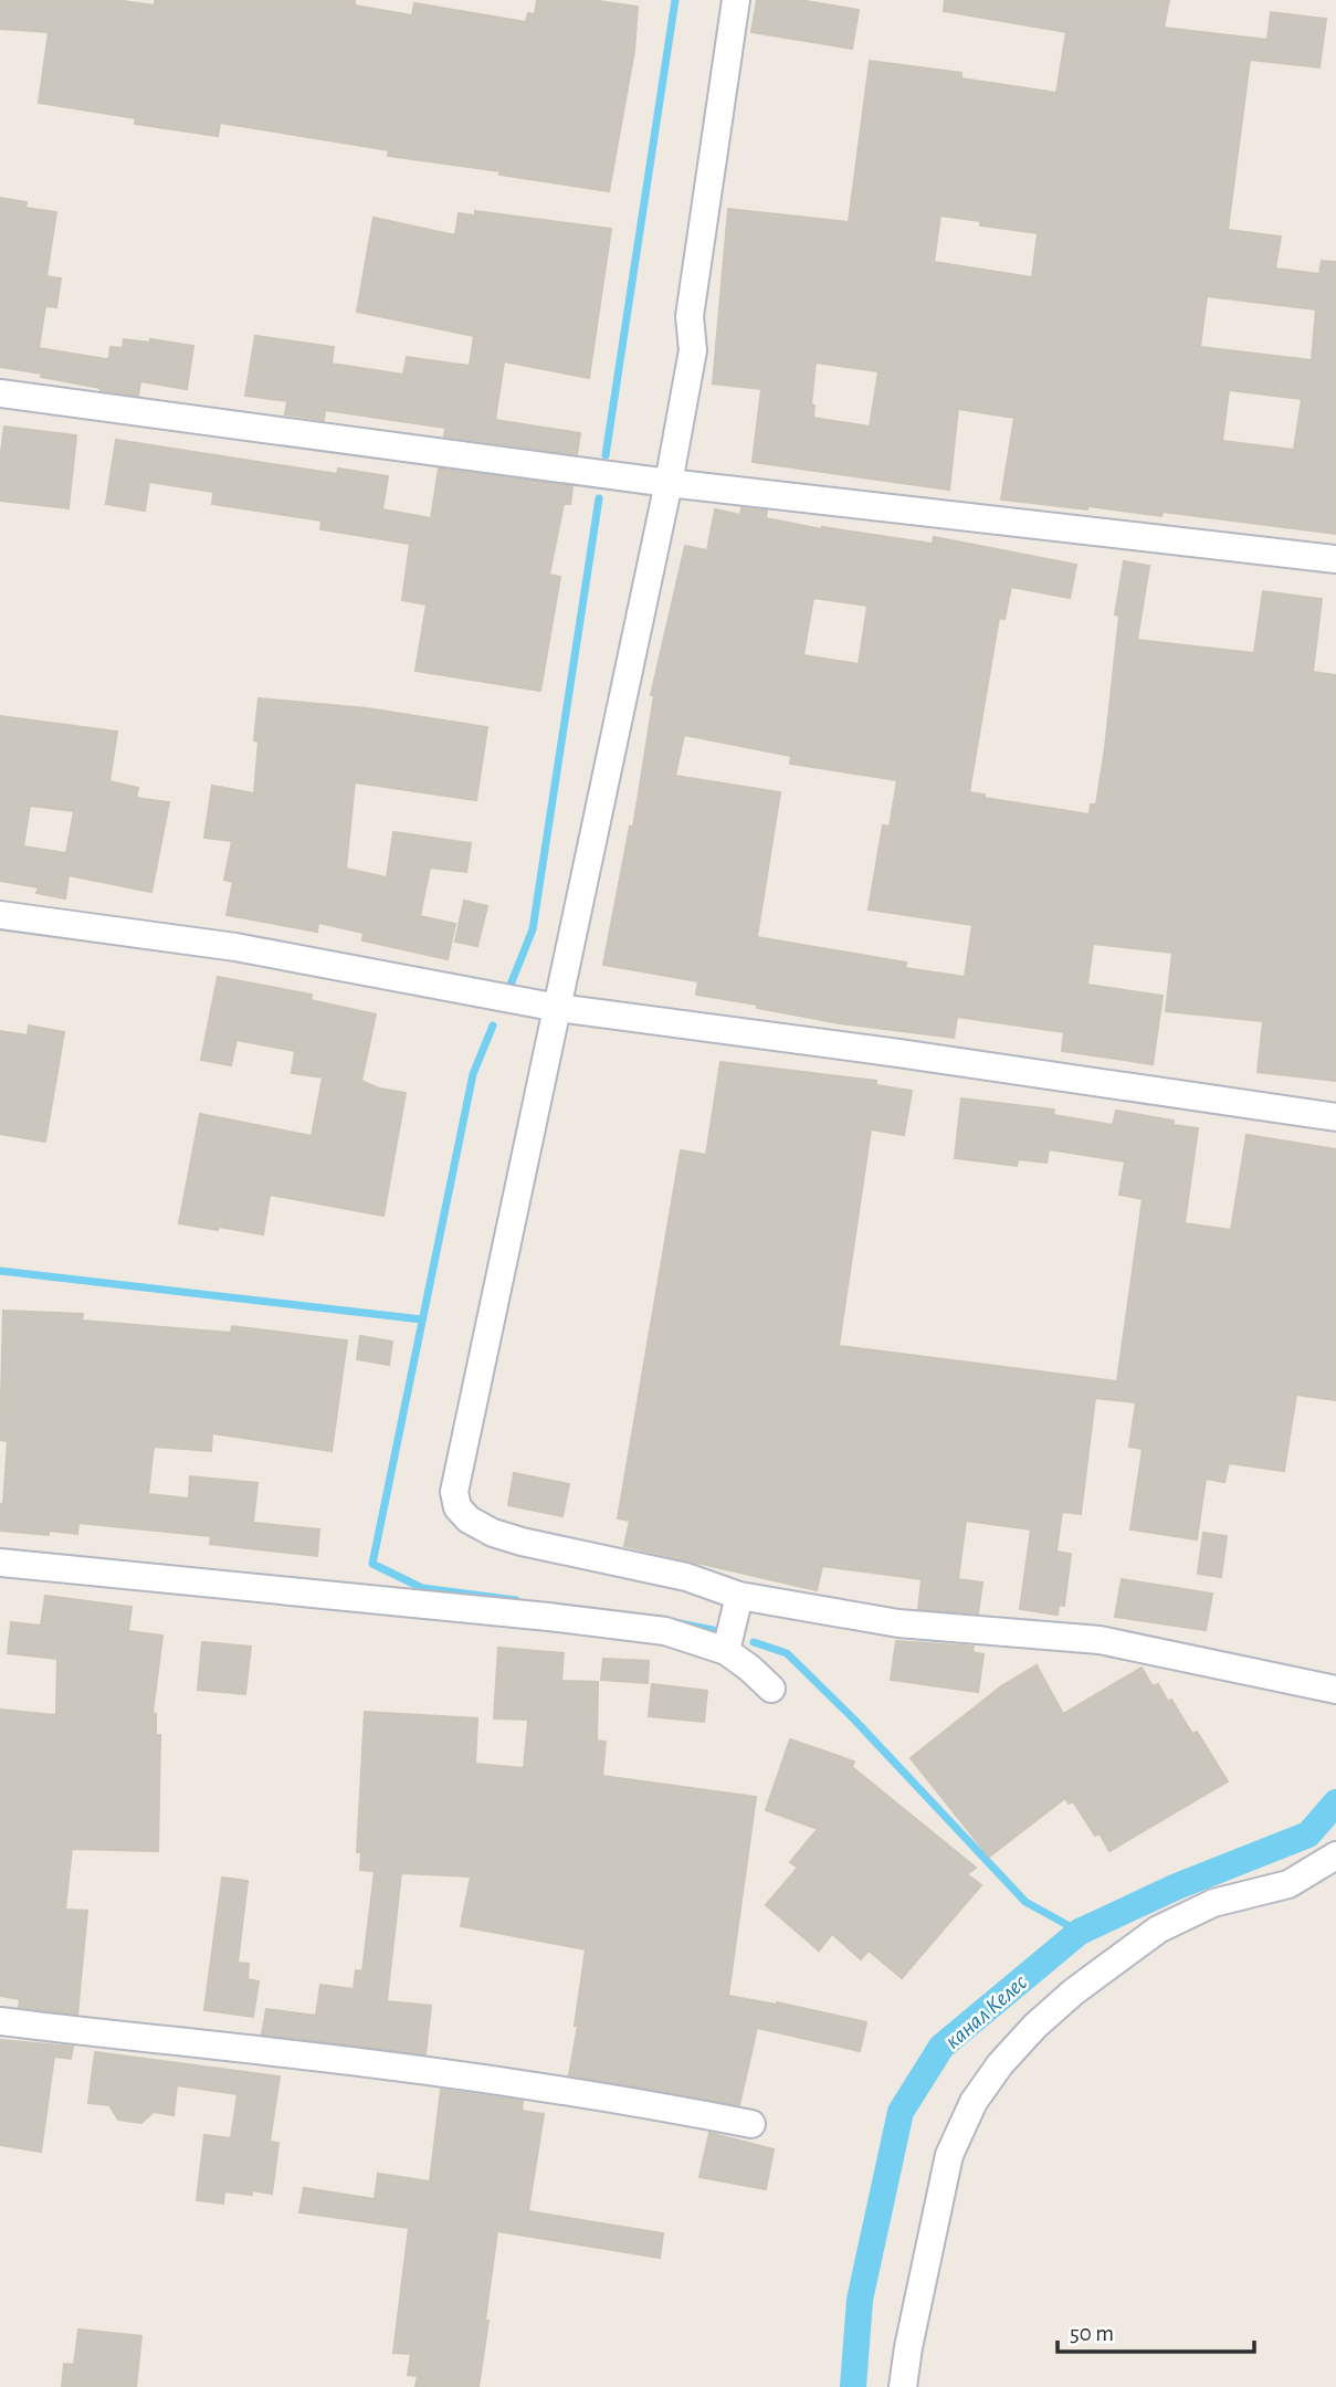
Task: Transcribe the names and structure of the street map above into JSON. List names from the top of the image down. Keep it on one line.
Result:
{"water":["канал Келес"],"scale_bar":"50 m"}
